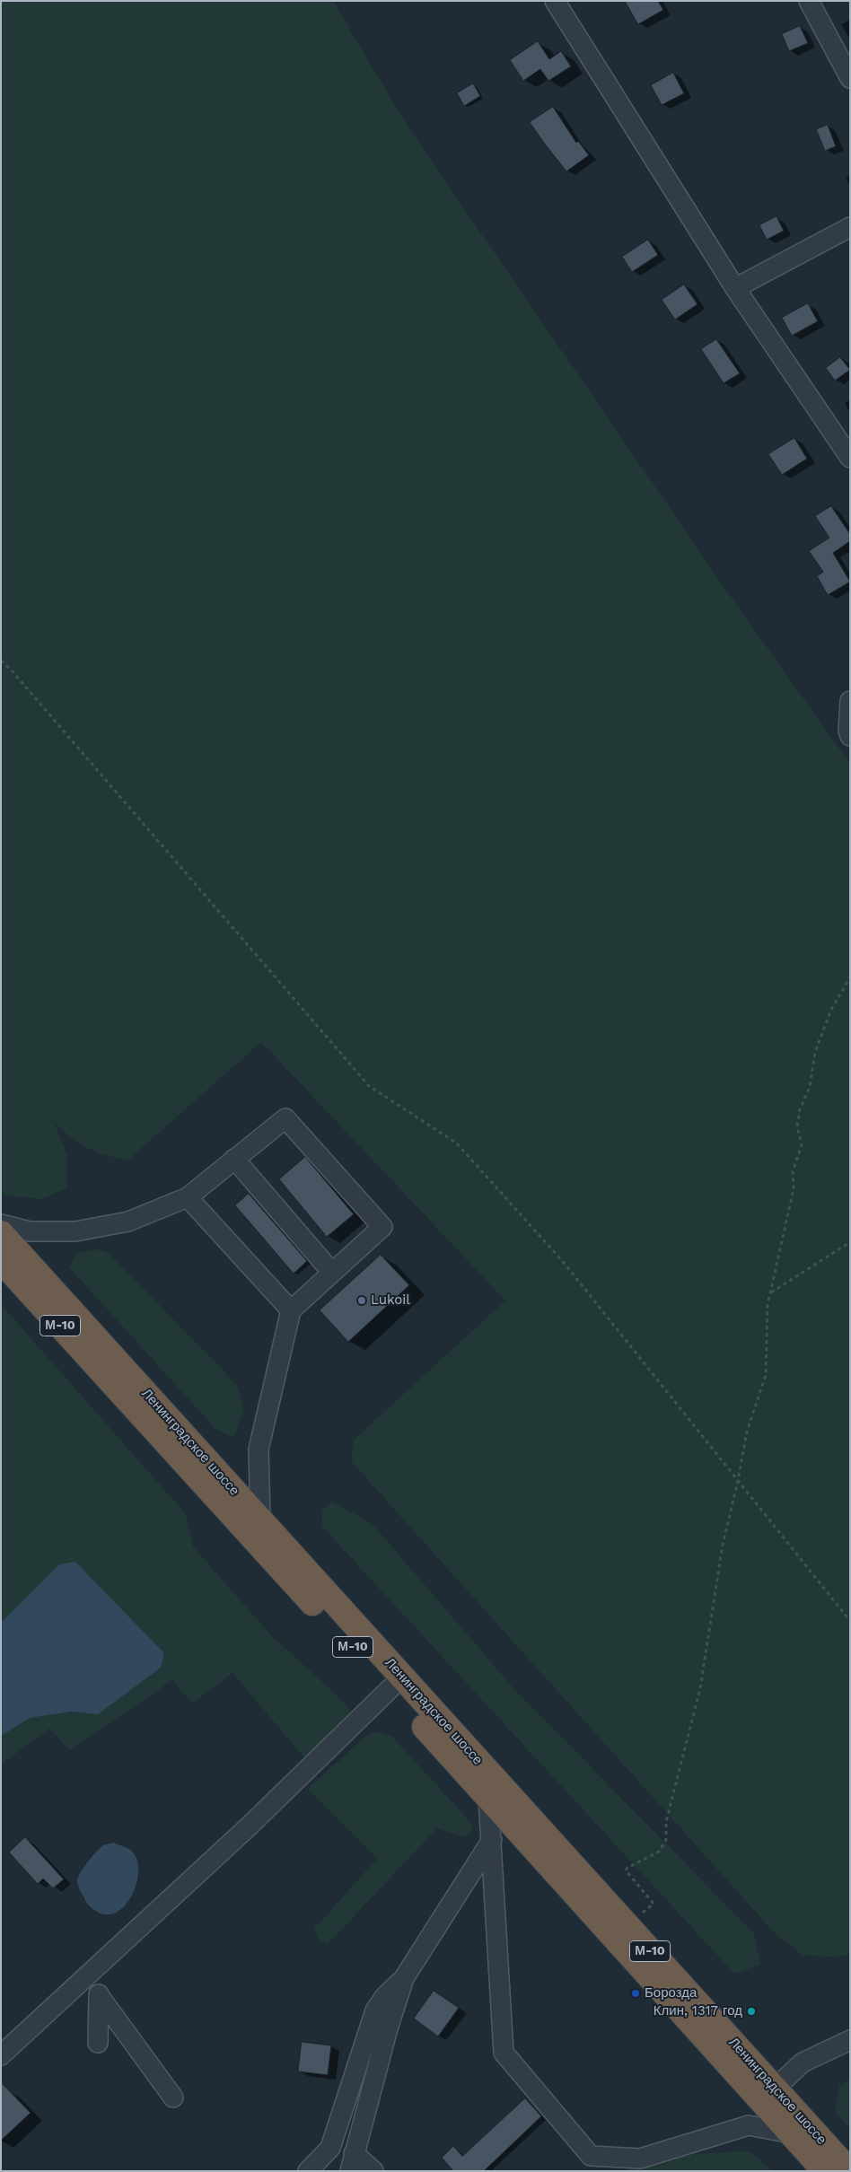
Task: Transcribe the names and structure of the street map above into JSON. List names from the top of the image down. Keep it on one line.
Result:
{"streets":{"highway":["М-10","Ленинградское шоссе"]},"places":["Lukoil","Борозда","Клин, 1317 год"]}
